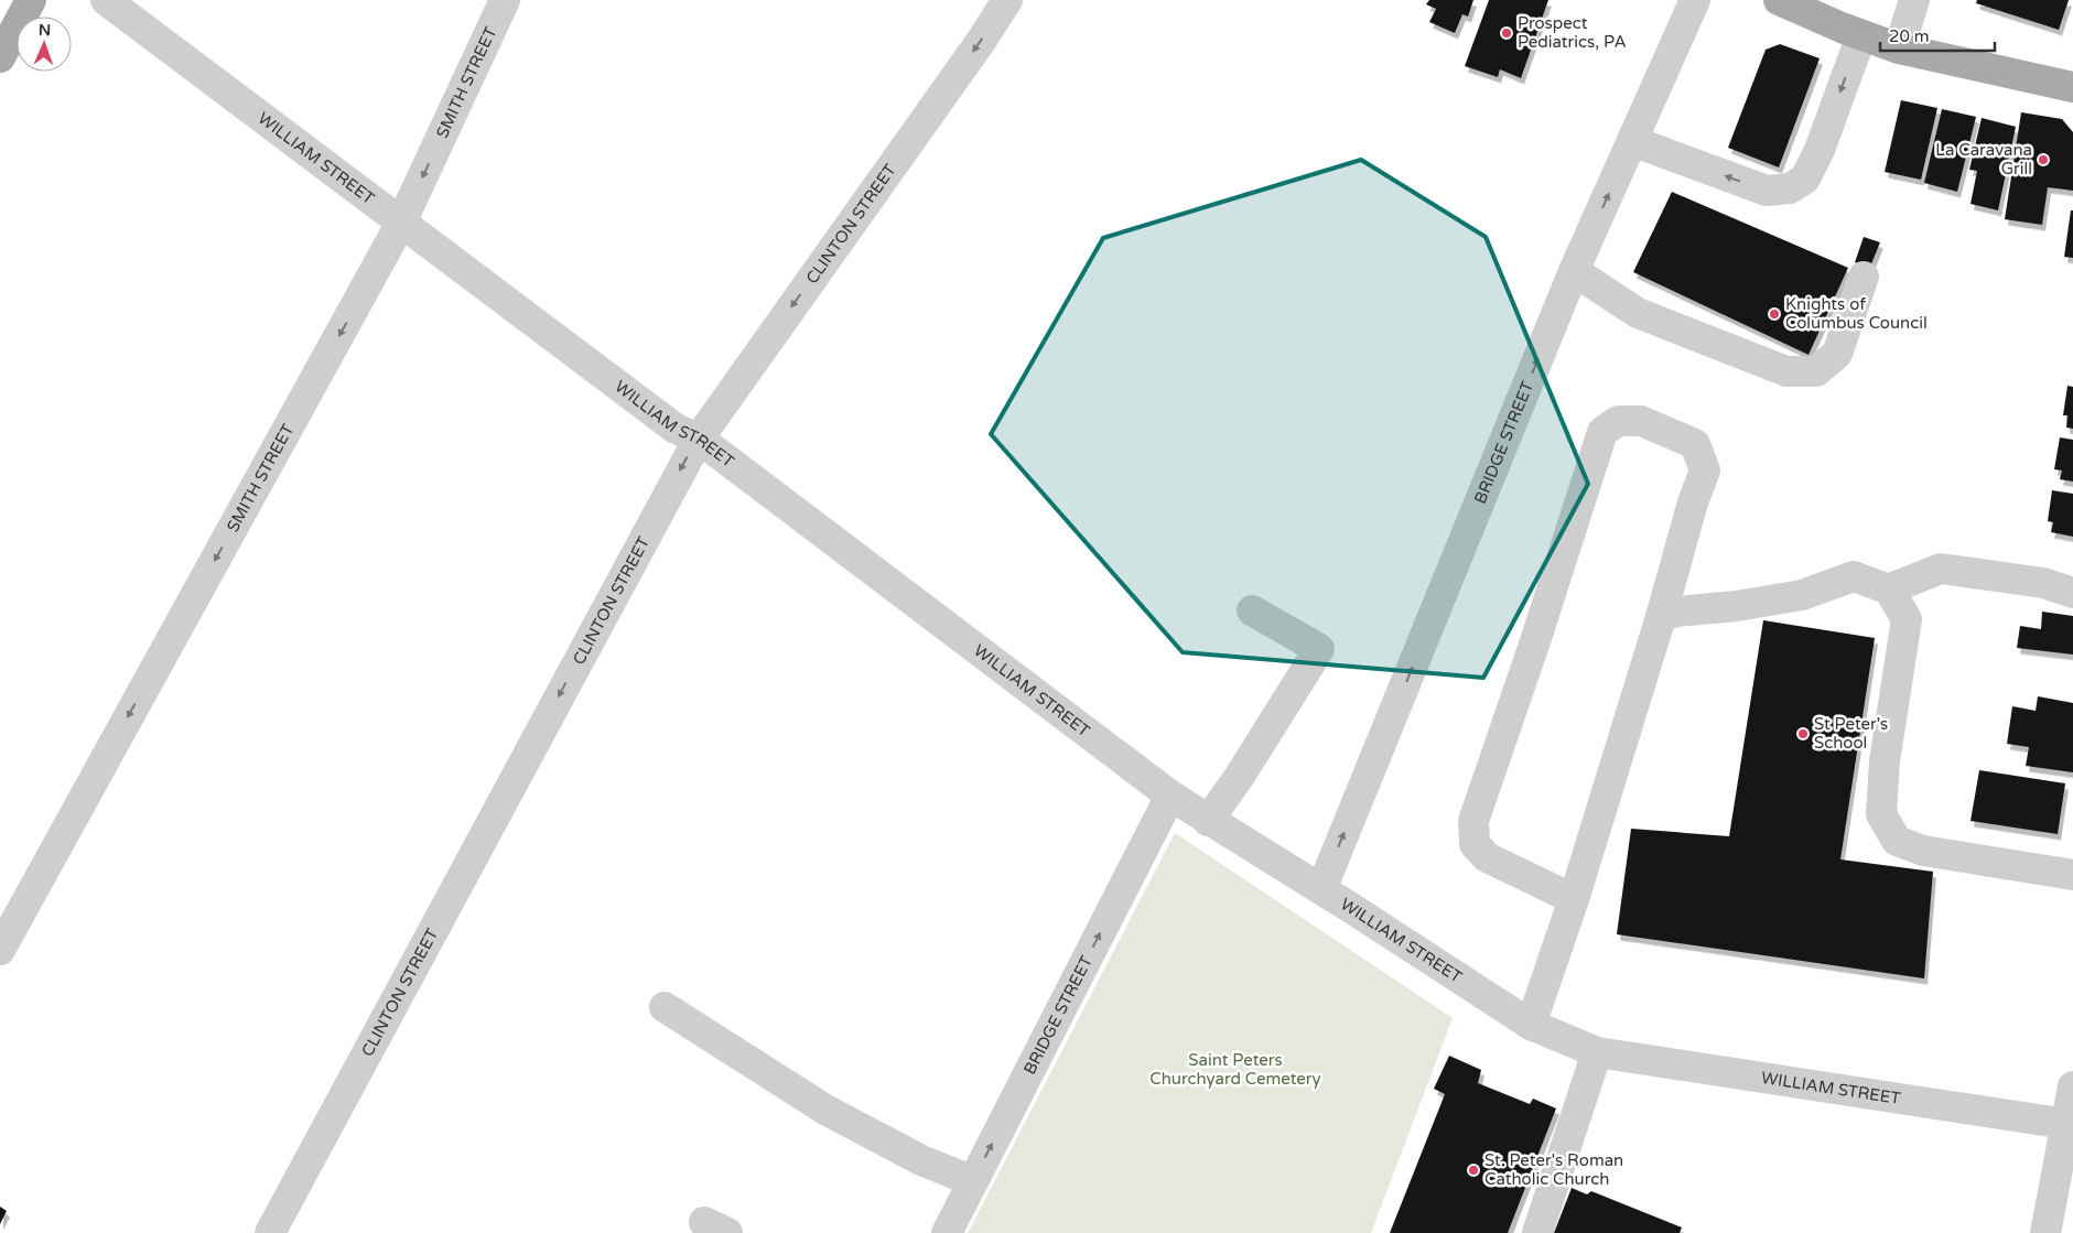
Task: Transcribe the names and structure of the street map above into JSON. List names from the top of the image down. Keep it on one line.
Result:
{"streets":{"street":["SMITH STREET","WILLIAM STREET","CLINTON STREET","BRIDGE STREET"]},"crossings":[["SMITH STREET","WILLIAM STREET"],["WILLIAM STREET","CLINTON STREET"],["WILLIAM STREET","BRIDGE STREET"]],"one_way":["SMITH STREET","CLINTON STREET"],"parks":["Saint Peters Churchyard Cemetery"],"places":["Prospect Pediatrics, PA","La Caravana Grill","Knights of Columbus Council","St Peter's School","St. Peter's Roman Catholic Church"],"scale_bar":"20 m","north":"top"}
